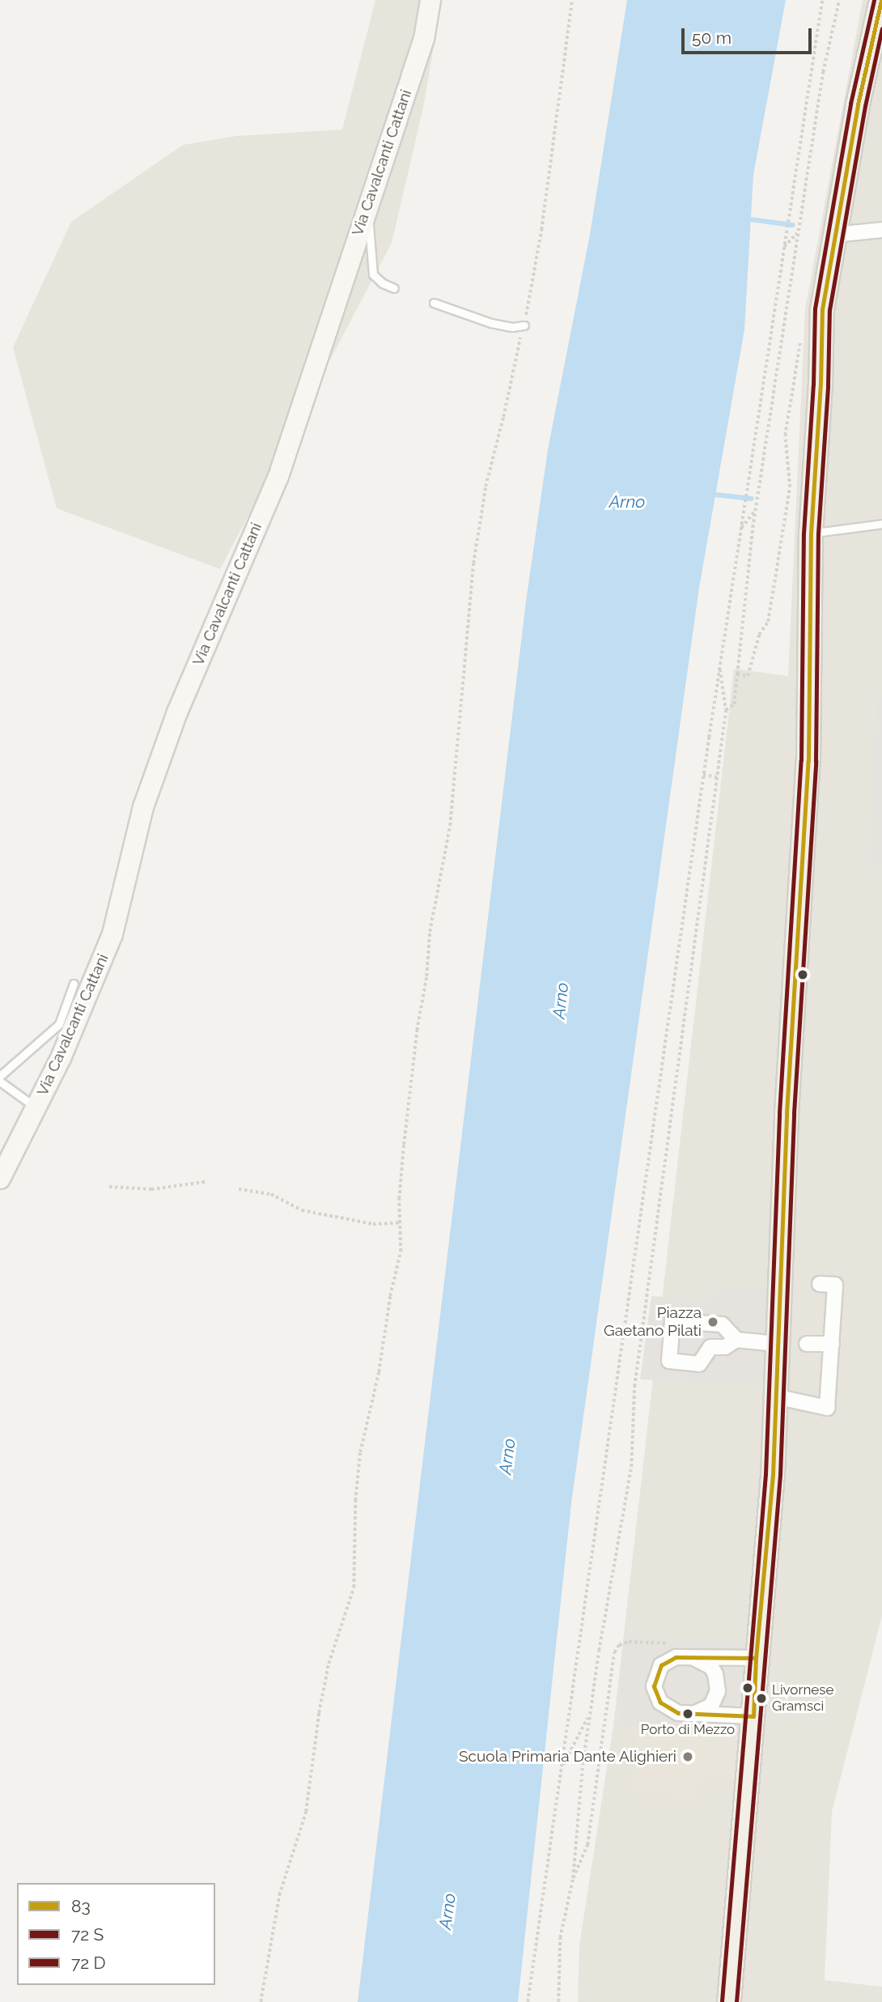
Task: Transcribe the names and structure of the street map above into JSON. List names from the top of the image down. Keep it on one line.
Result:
{"streets":{"street":["Via Cavalcanti Cattani"]},"water":["Arno"],"places":["Piazza Gaetano Pilati","Livornese Gramsci","Porto di Mezzo","Scuola Primaria Dante Alighieri"],"lines":["transit line 83"],"legend":["83","72 S","72 D"],"scale_bar":"50 m"}
